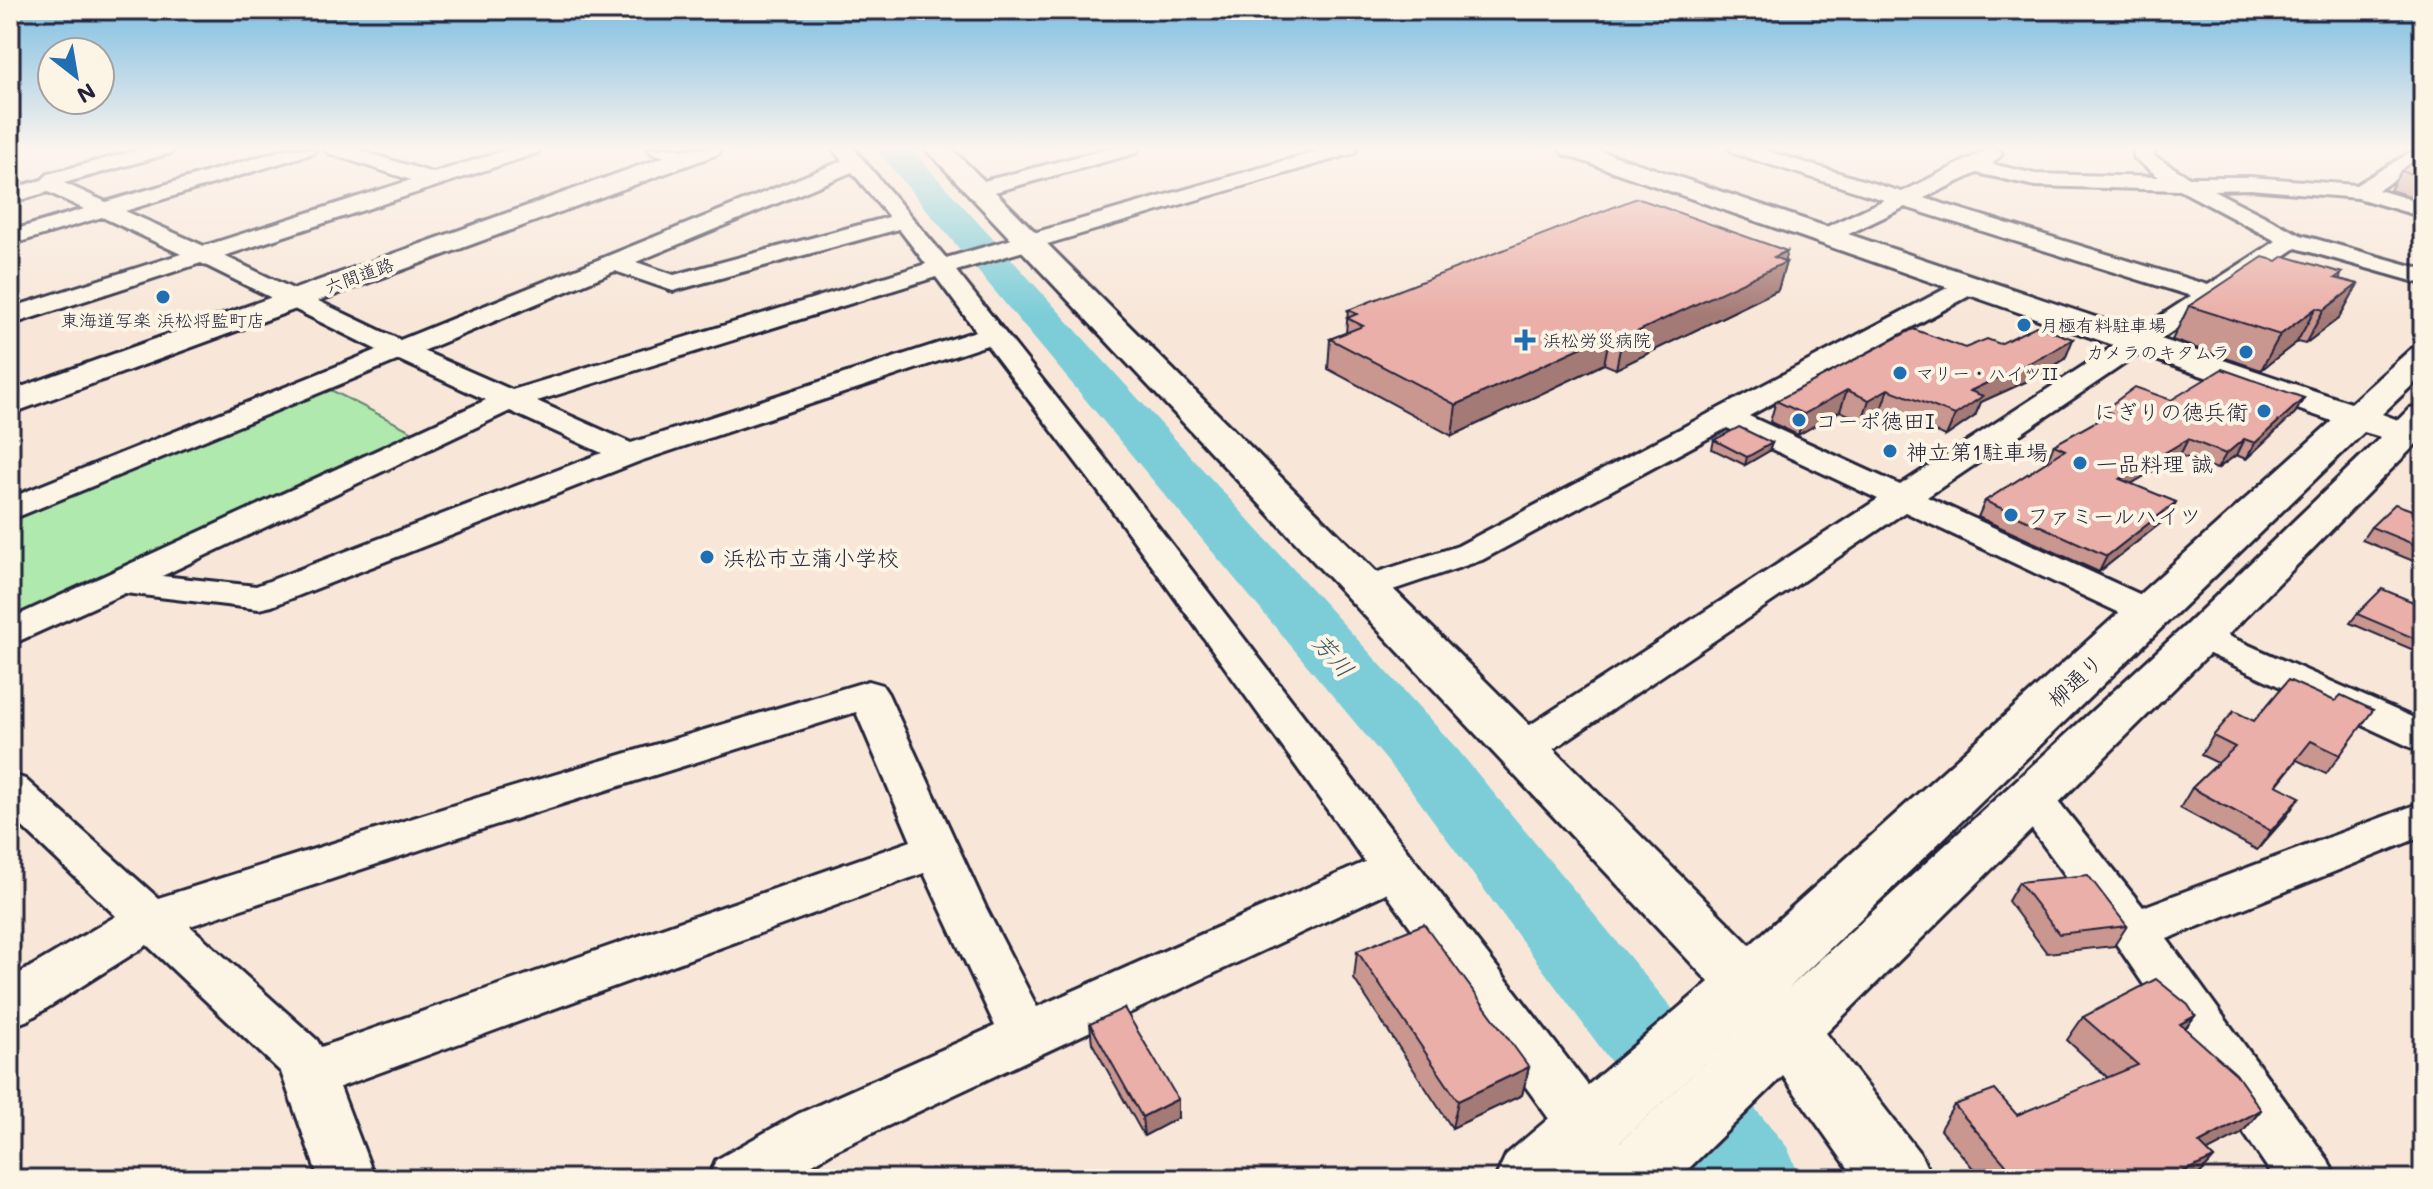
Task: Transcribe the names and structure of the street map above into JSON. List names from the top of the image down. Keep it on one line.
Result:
{"streets":{"street":["六間道路","柳通り"]},"water":["芳川"],"places":{"other":["東海道写楽 浜松将監町店","月極有料駐車場","カメラのキタムラ","マリー・ハイツII","にぎりの徳兵衛","コーポ徳田I","神立第1駐車場","一品料理 誠","ファミールハイツ","浜松市立蒲小学校"],"health":["浜松労災病院"]},"north":"bottom right"}
